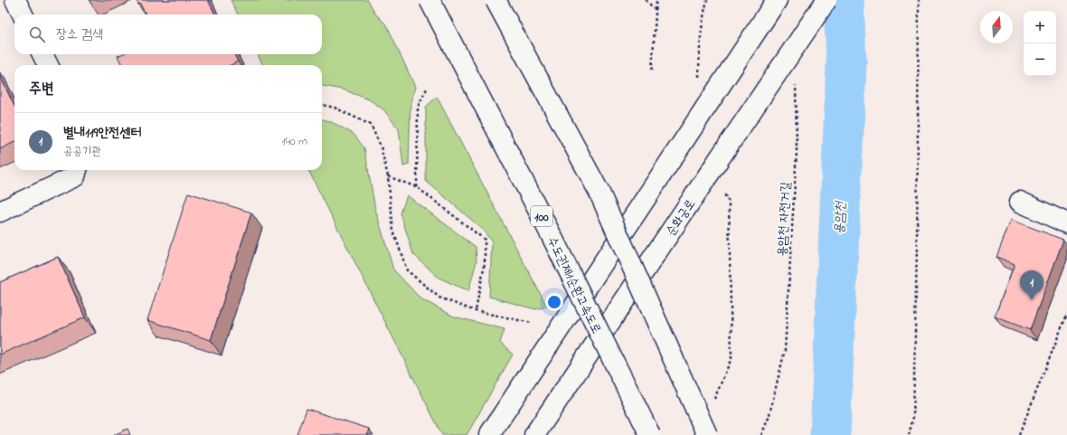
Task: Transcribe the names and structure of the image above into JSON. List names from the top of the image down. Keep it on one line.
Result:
{"streets":{"main road":["100","순화궁로","수도권제1순환고속도로"],"path":["용암천 자전거길"]},"water":["용암천"],"north":"top","page":{"map_buttons":["+","−"],"search":"장소 검색","heading":"주변","list":[{"mark":"1","name":"별내119안전센터","note":"공공기관","value":"140 m"}],"pins":"1"}}
